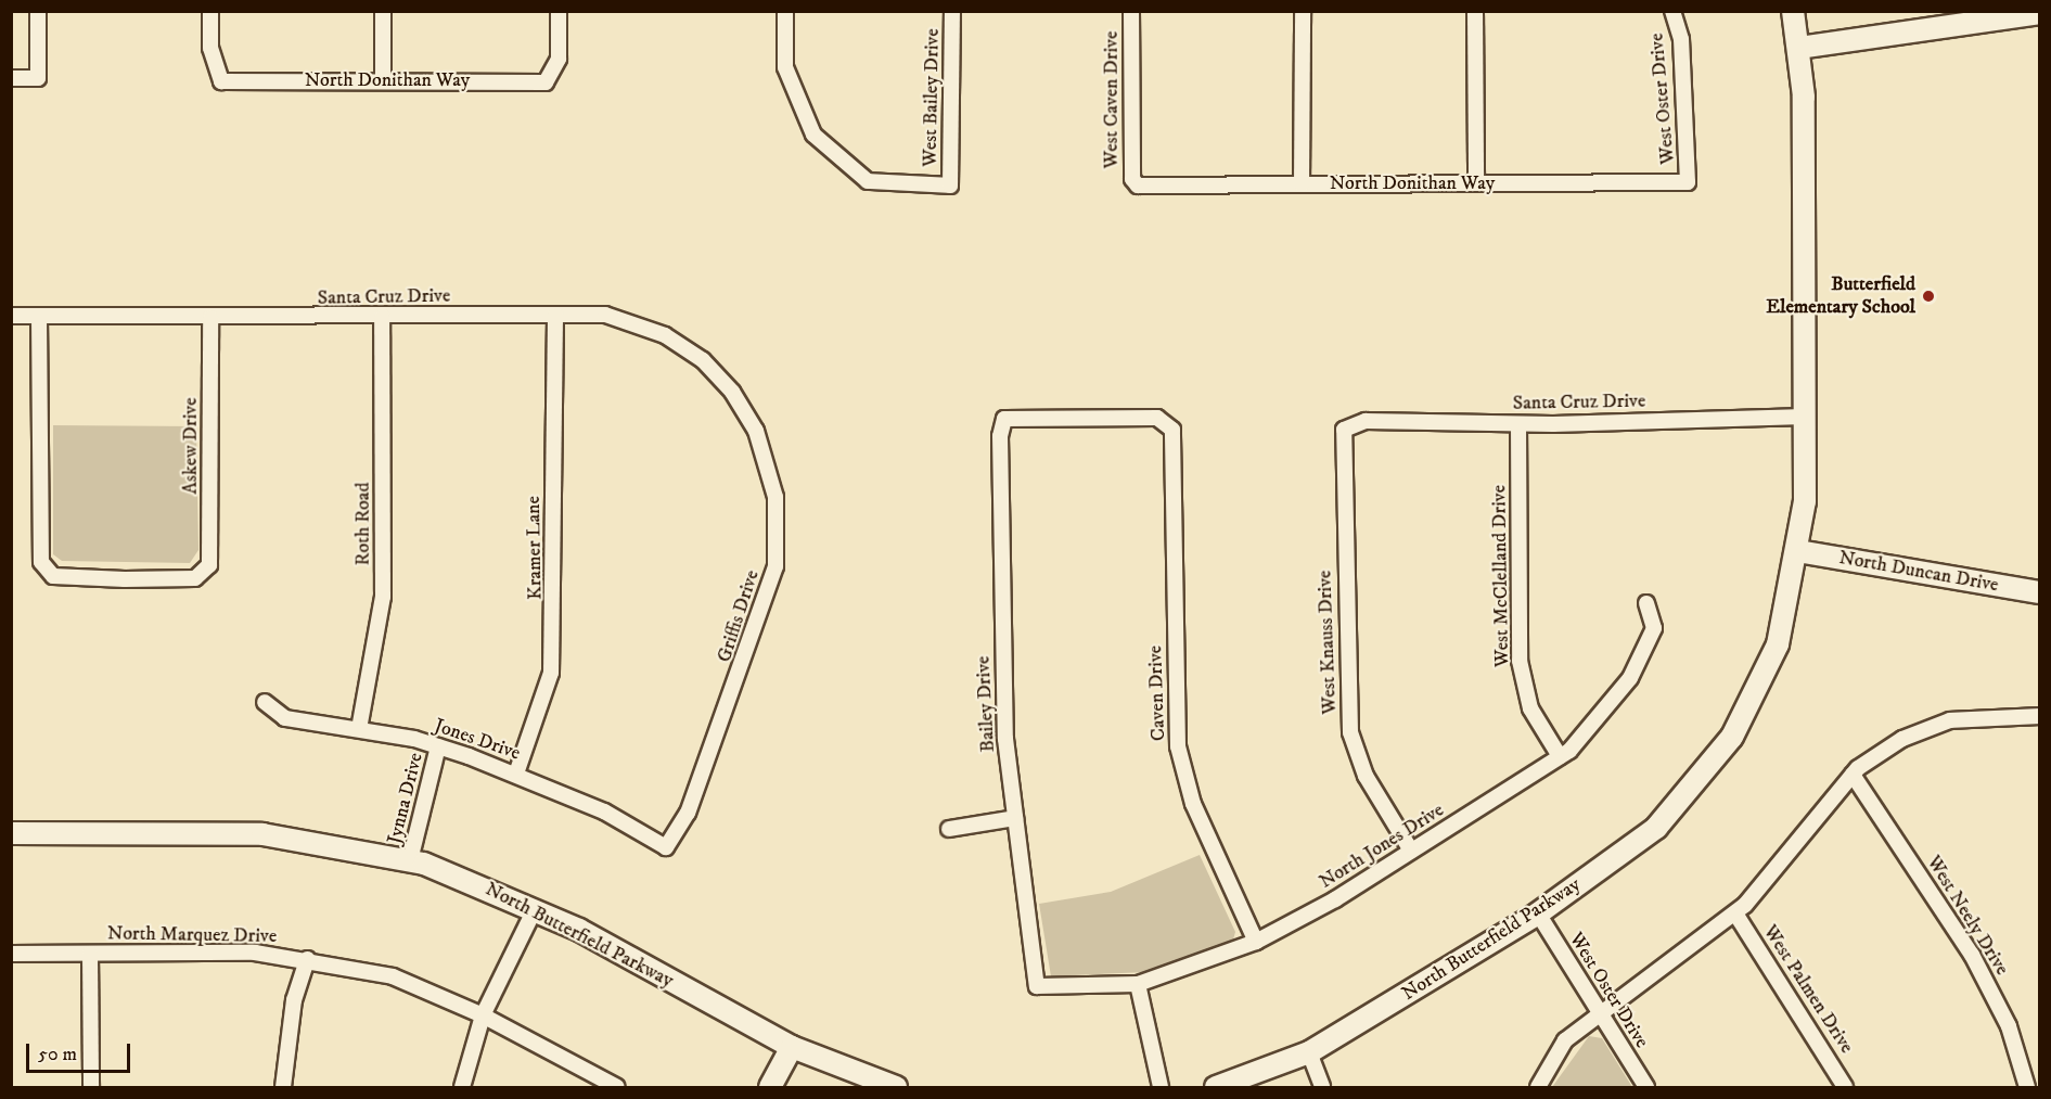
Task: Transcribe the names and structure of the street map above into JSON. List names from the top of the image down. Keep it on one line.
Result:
{"streets":{"street":["North Donithan Way","West Bailey Drive","West Oster Drive","West Caven Drive","Santa Cruz Drive","Askew Drive","Roth Road","Kramer Lane","North Duncan Drive","West McClelland Drive","Griffis Drive","West Knauss Drive","Caven Drive","Bailey Drive","Jones Drive","Jynna Drive","North Jones Drive","West Neely Drive","North Marquez Drive","North Butterfield Parkway","West Palmen Drive"]},"crossings":[["North Donithan Way","West Oster Drive"],["North Donithan Way","West Caven Drive"],["West Oster Drive","North Butterfield Parkway"],["Santa Cruz Drive","Askew Drive"],["Santa Cruz Drive","Roth Road"],["Santa Cruz Drive","Kramer Lane"],["Santa Cruz Drive","West McClelland Drive"],["Santa Cruz Drive","Griffis Drive"],["Santa Cruz Drive","West Knauss Drive"],["Santa Cruz Drive","North Butterfield Parkway"],["Roth Road","Jones Drive"],["Kramer Lane","Jones Drive"],["North Duncan Drive","North Butterfield Parkway"],["West McClelland Drive","North Jones Drive"],["Griffis Drive","Jones Drive"],["West Knauss Drive","North Jones Drive"],["Caven Drive","Bailey Drive"],["Caven Drive","North Jones Drive"],["Bailey Drive","North Jones Drive"],["Jones Drive","Jynna Drive"],["Jynna Drive","North Butterfield Parkway"]],"places":["Butterfield Elementary School"],"scale_bar":"50 m"}
